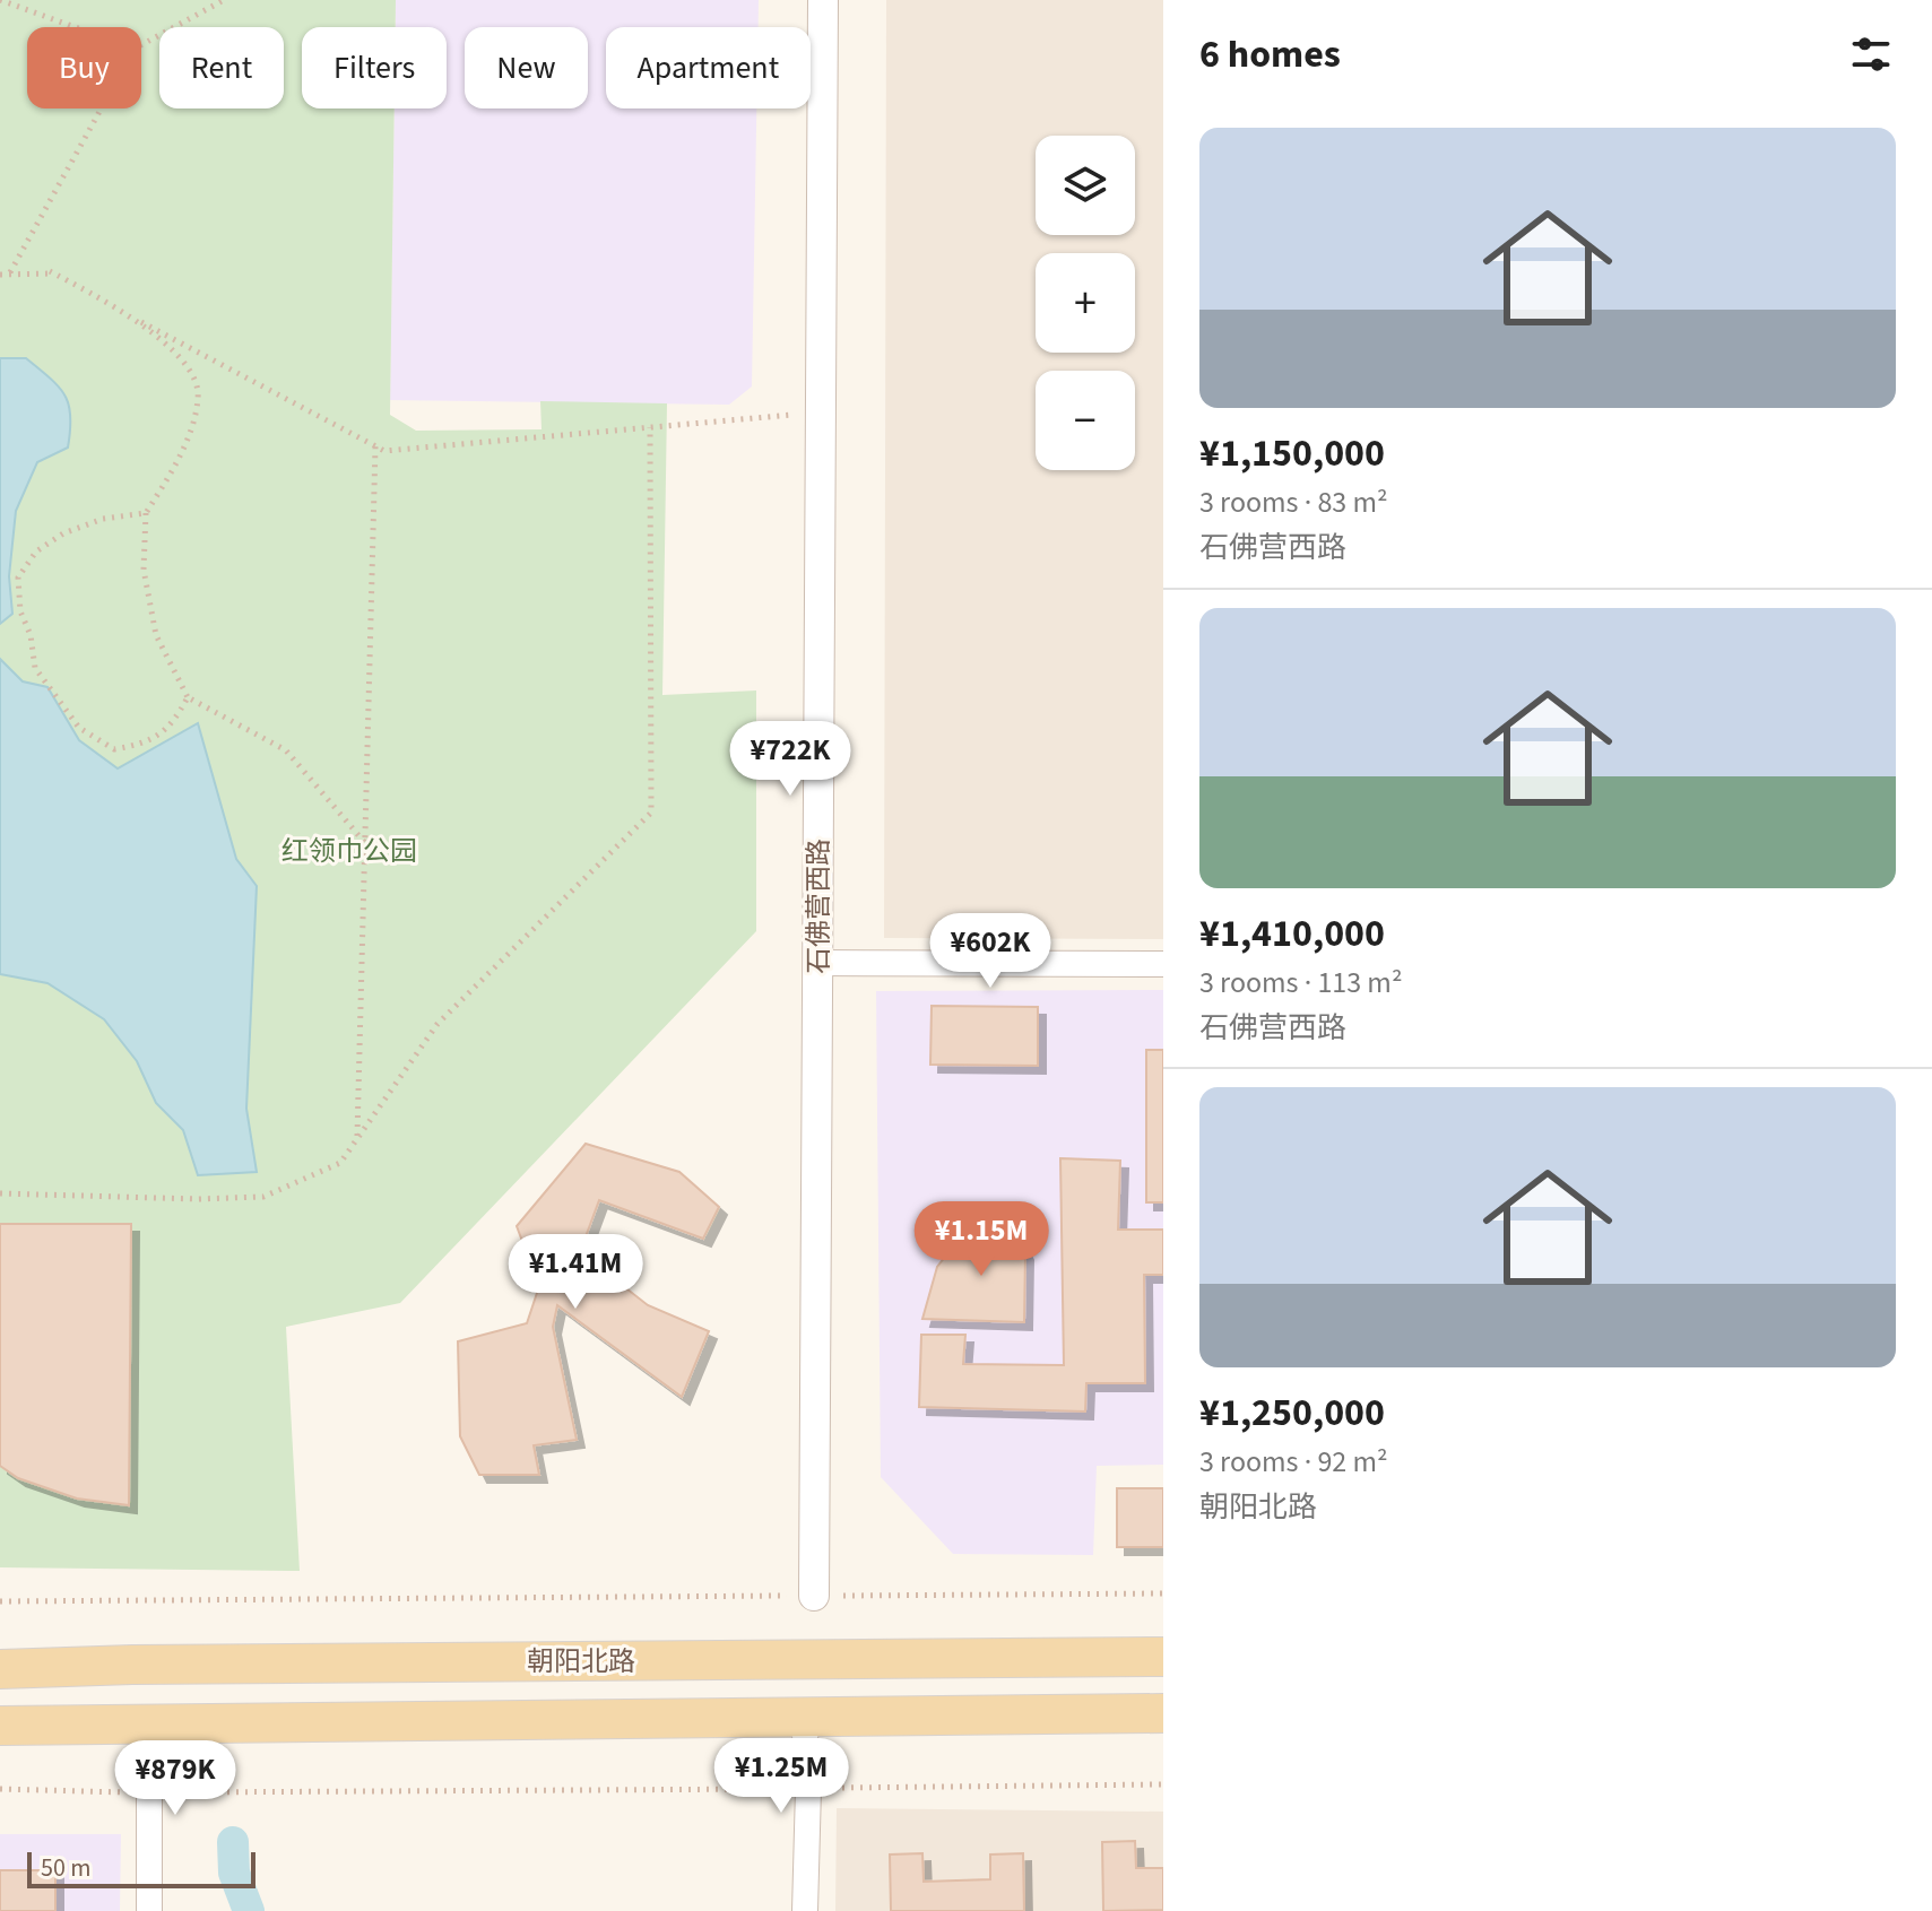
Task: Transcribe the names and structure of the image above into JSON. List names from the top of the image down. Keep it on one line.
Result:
{"streets":{"main road":["朝阳北路"],"street":["石佛营西路"]},"parks":["红领巾公园"],"scale_bar":"50 m","page":{"heading":"6 homes","chip":["Buy","Rent","Filters","New","Apartment"],"list":[{"name":"¥1,150,000","note":"3 rooms · 83 m² · 石佛营西路"},{"name":"¥1,410,000","note":"3 rooms · 113 m² · 石佛营西路"},{"name":"¥1,250,000","note":"3 rooms · 92 m² · 朝阳北路"}],"map_buttons":["+","−"],"price":["¥722K","¥602K","¥1.15M","¥1.41M","¥1.25M","¥879K"],"scale":"50 m"}}
